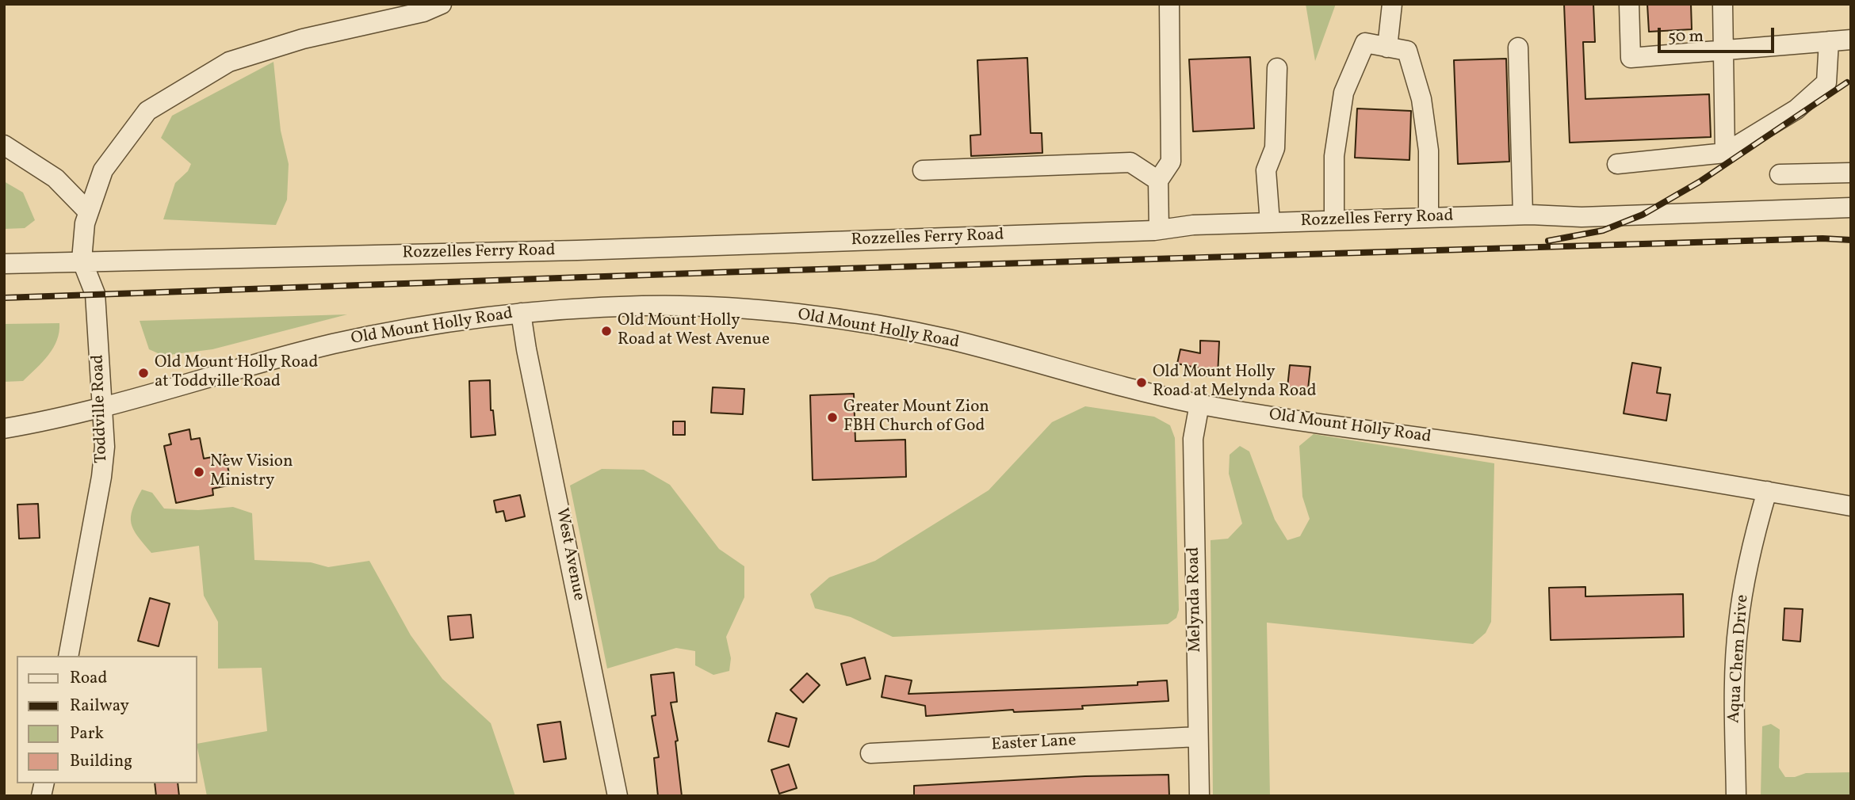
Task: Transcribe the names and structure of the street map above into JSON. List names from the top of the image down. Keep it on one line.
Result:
{"streets":{"street":["Rozzelles Ferry Road","Old Mount Holly Road","Toddville Road","West Avenue","Melynda Road","Aqua Chem Drive","Easter Lane"]},"crossings":[["Rozzelles Ferry Road","Toddville Road"],["Old Mount Holly Road","Toddville Road"],["Old Mount Holly Road","West Avenue"],["Old Mount Holly Road","Melynda Road"],["Old Mount Holly Road","Aqua Chem Drive"],["Melynda Road","Easter Lane"]],"places":["Old Mount Holly Road at West Avenue","Old Mount Holly Road at Toddville Road","Old Mount Holly Road at Melynda Road","Greater Mount Zion FBH Church of God","New Vision Ministry"],"legend":["Road","Railway","Park","Building"],"scale_bar":"50 m"}
